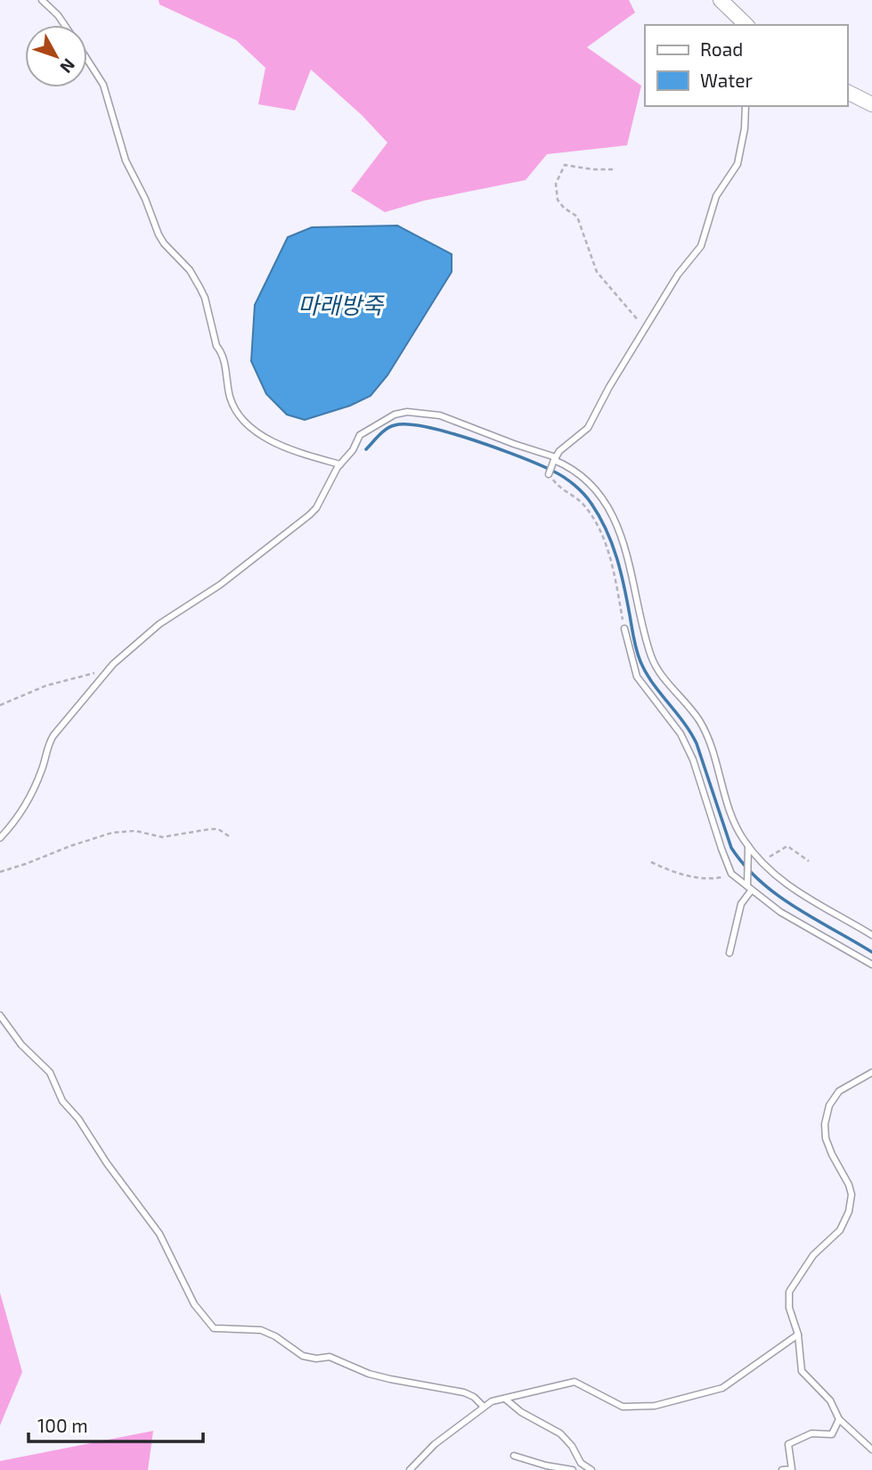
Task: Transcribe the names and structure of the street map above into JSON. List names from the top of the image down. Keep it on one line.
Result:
{"water":["마래방죽"],"legend":["Road","Water"],"scale_bar":"100 m","north":"bottom right"}
